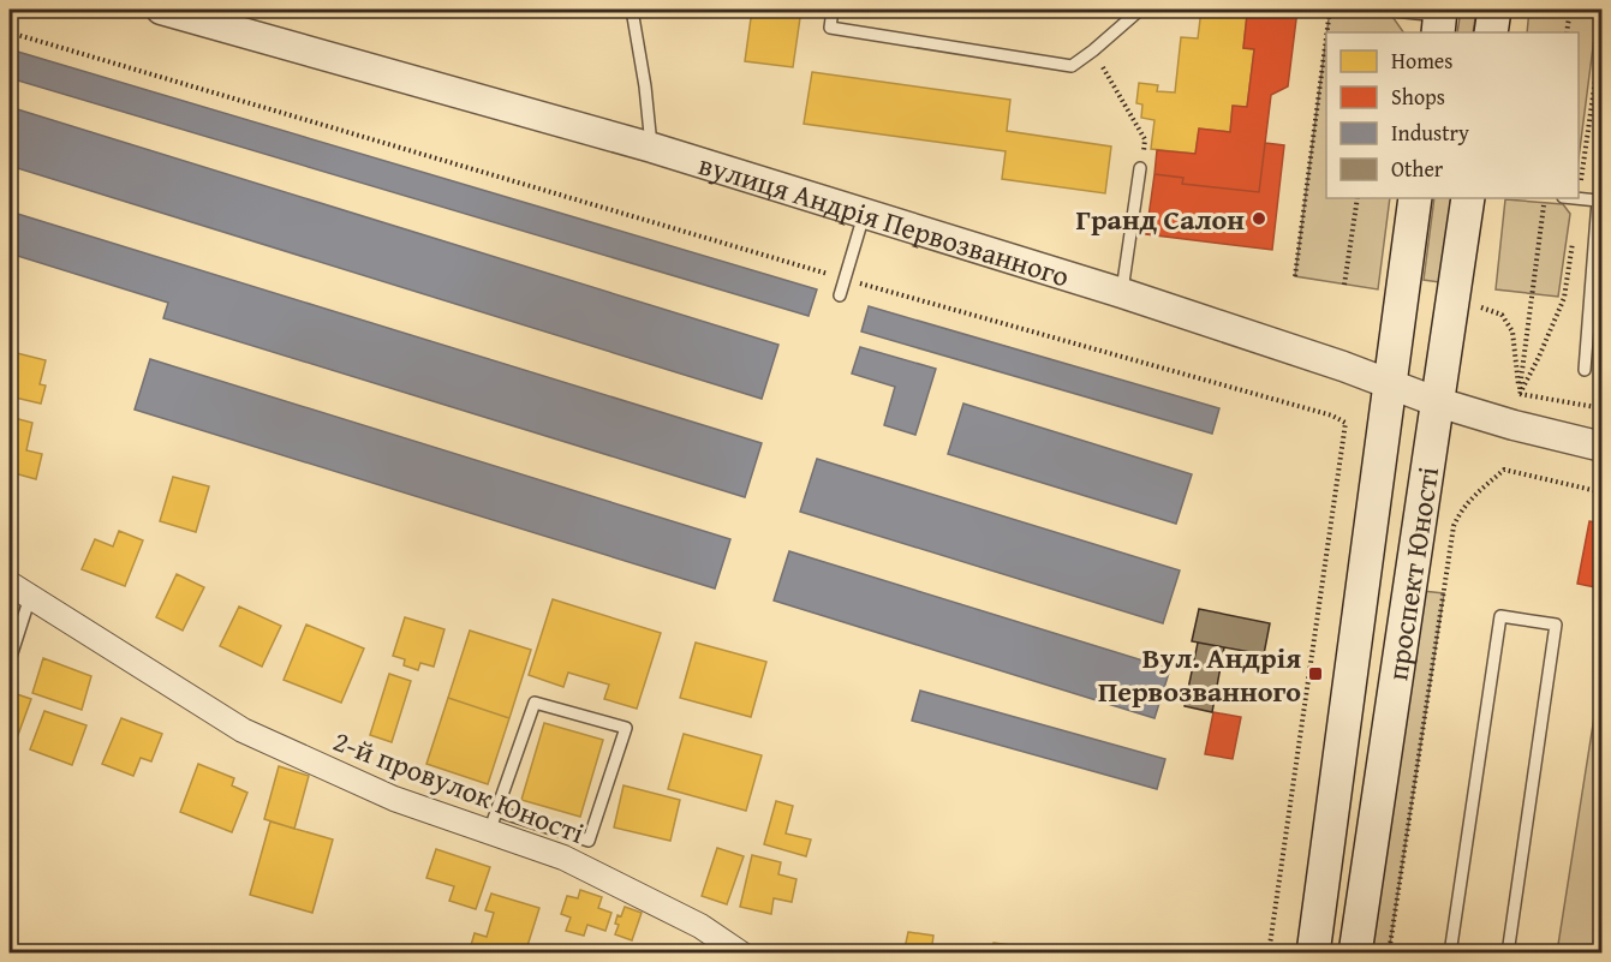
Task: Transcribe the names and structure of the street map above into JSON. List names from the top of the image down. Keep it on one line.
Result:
{"streets":{"main road":["проспект Юності"],"street":["вулиця Андрія Первозванного","2-й провулок Юності"]},"crossings":[["вулиця Андрія Первозванного","проспект Юності"]],"places":{"other":["Гранд Салон"],"transit":["Вул. Андрія Первозванного"]},"legend":["Homes","Shops","Industry","Other"]}
